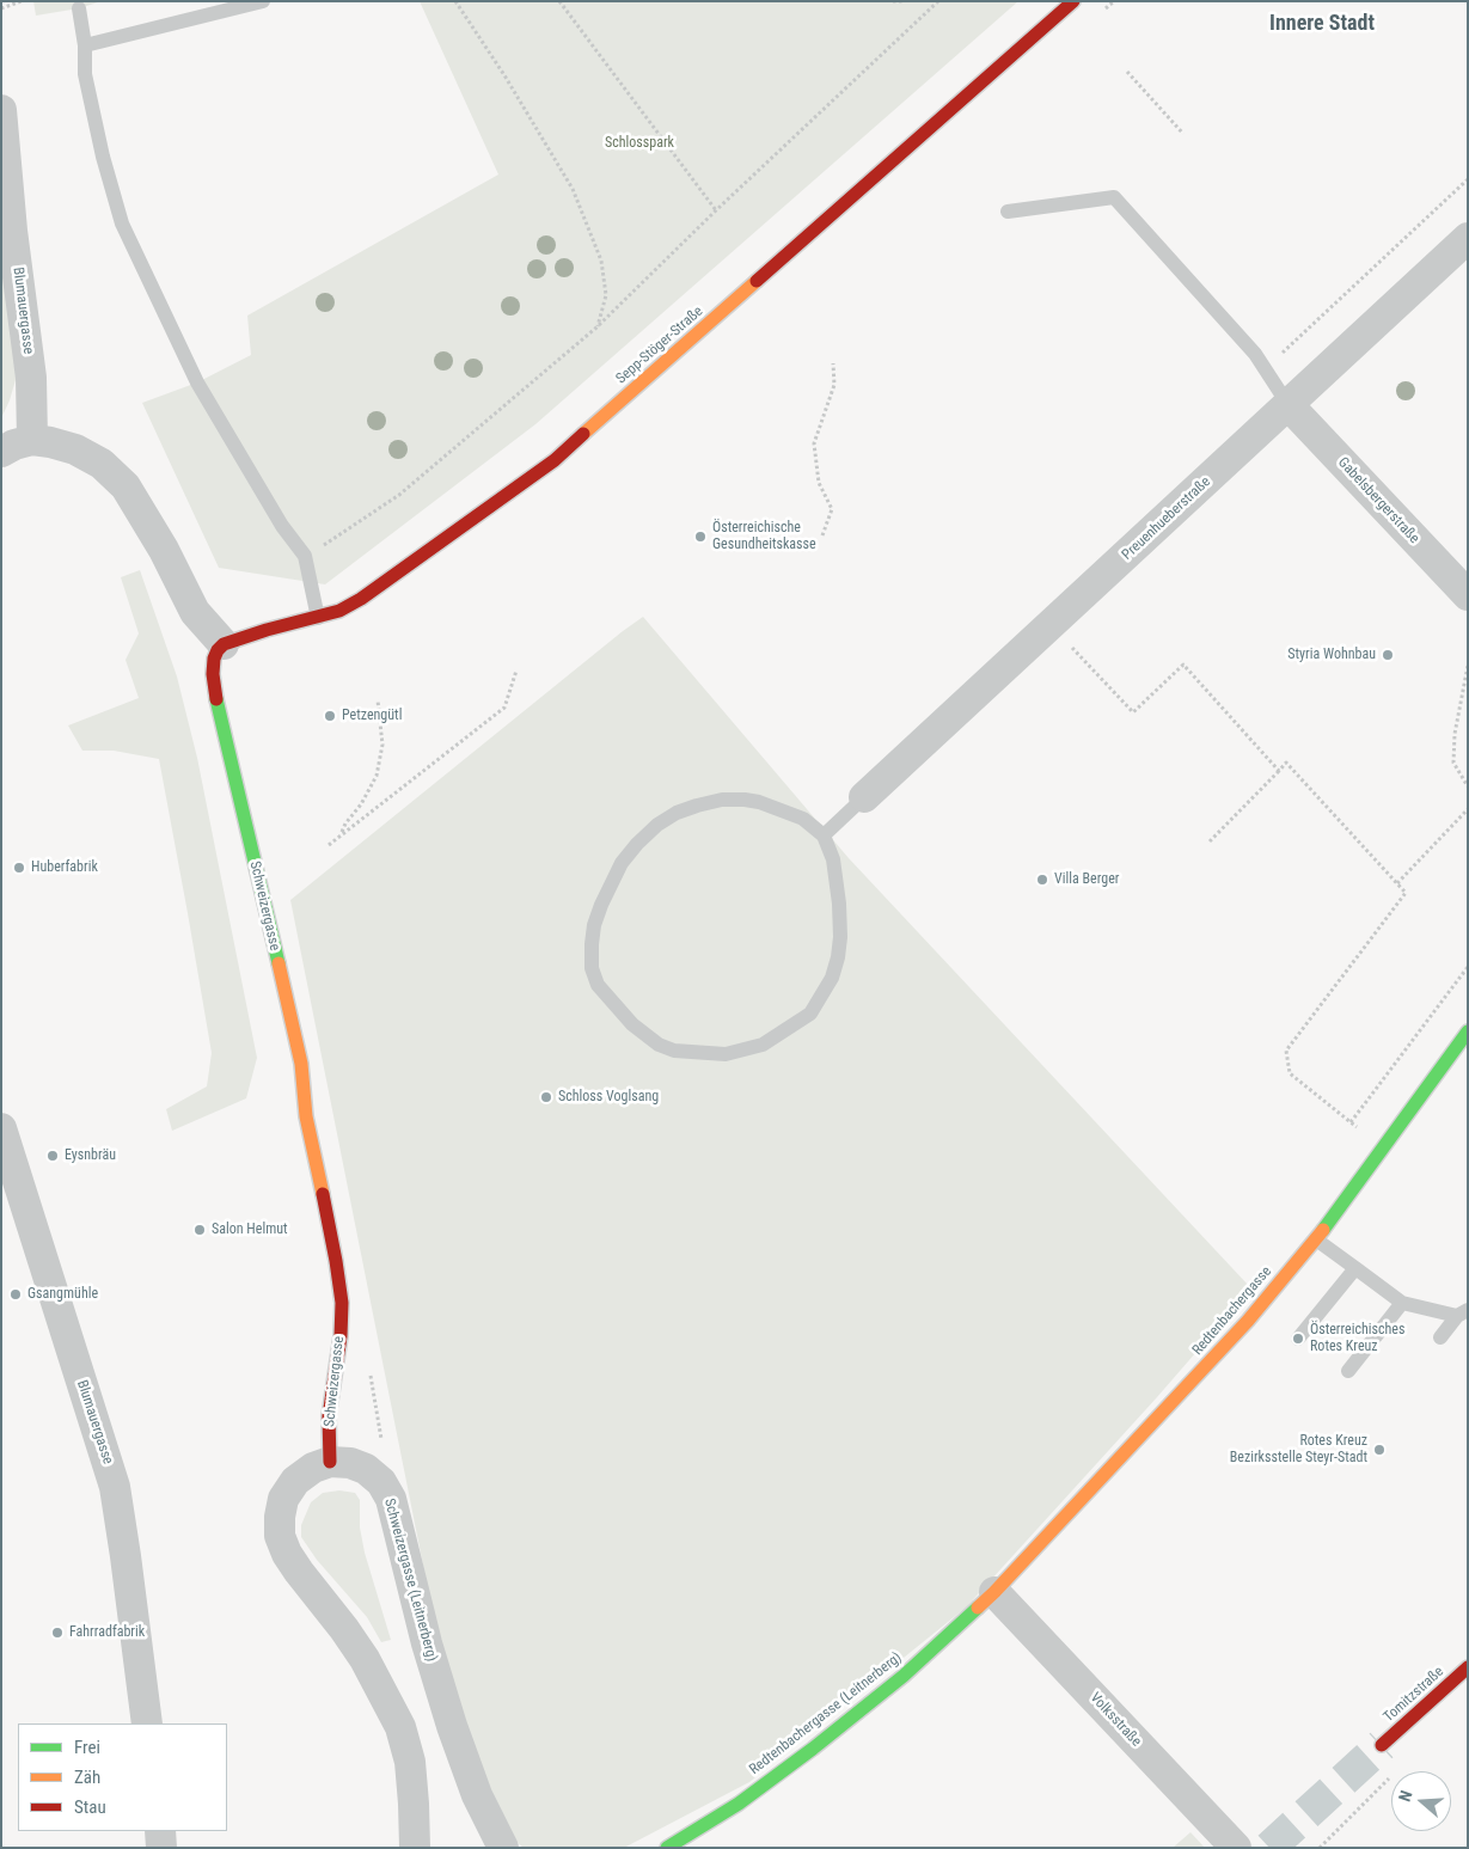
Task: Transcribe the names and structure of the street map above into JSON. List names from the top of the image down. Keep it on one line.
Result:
{"streets":{"street":["Blumauergasse","Sepp-Stöger-Straße","Gabelsbergerstraße","Preuenhueberstraße","Schweizergasse","Redtenbachergasse","Schweizergasse (Leitnerberg)","Tomitzstraße","Redtenbachergasse (Leitnerberg)","Volksstraße"]},"crossings":[["Sepp-Stöger-Straße","Schweizergasse"],["Gabelsbergerstraße","Preuenhueberstraße"],["Schweizergasse","Schweizergasse (Leitnerberg)"],["Redtenbachergasse","Redtenbachergasse (Leitnerberg)"],["Redtenbachergasse","Volksstraße"],["Redtenbachergasse (Leitnerberg)","Volksstraße"]],"districts":["Innere Stadt"],"parks":["Schlosspark"],"places":["Österreichische Gesundheitskasse","Styria Wohnbau","Petzengütl","Huberfabrik","Villa Berger","Schloss Voglsang","Eysnbräu","Salon Helmut","Gsangmühle","Österreichisches Rotes Kreuz","Rotes Kreuz Bezirksstelle Steyr-Stadt","Fahrradfabrik"],"legend":["Frei","Zäh","Stau"],"north":"left"}
